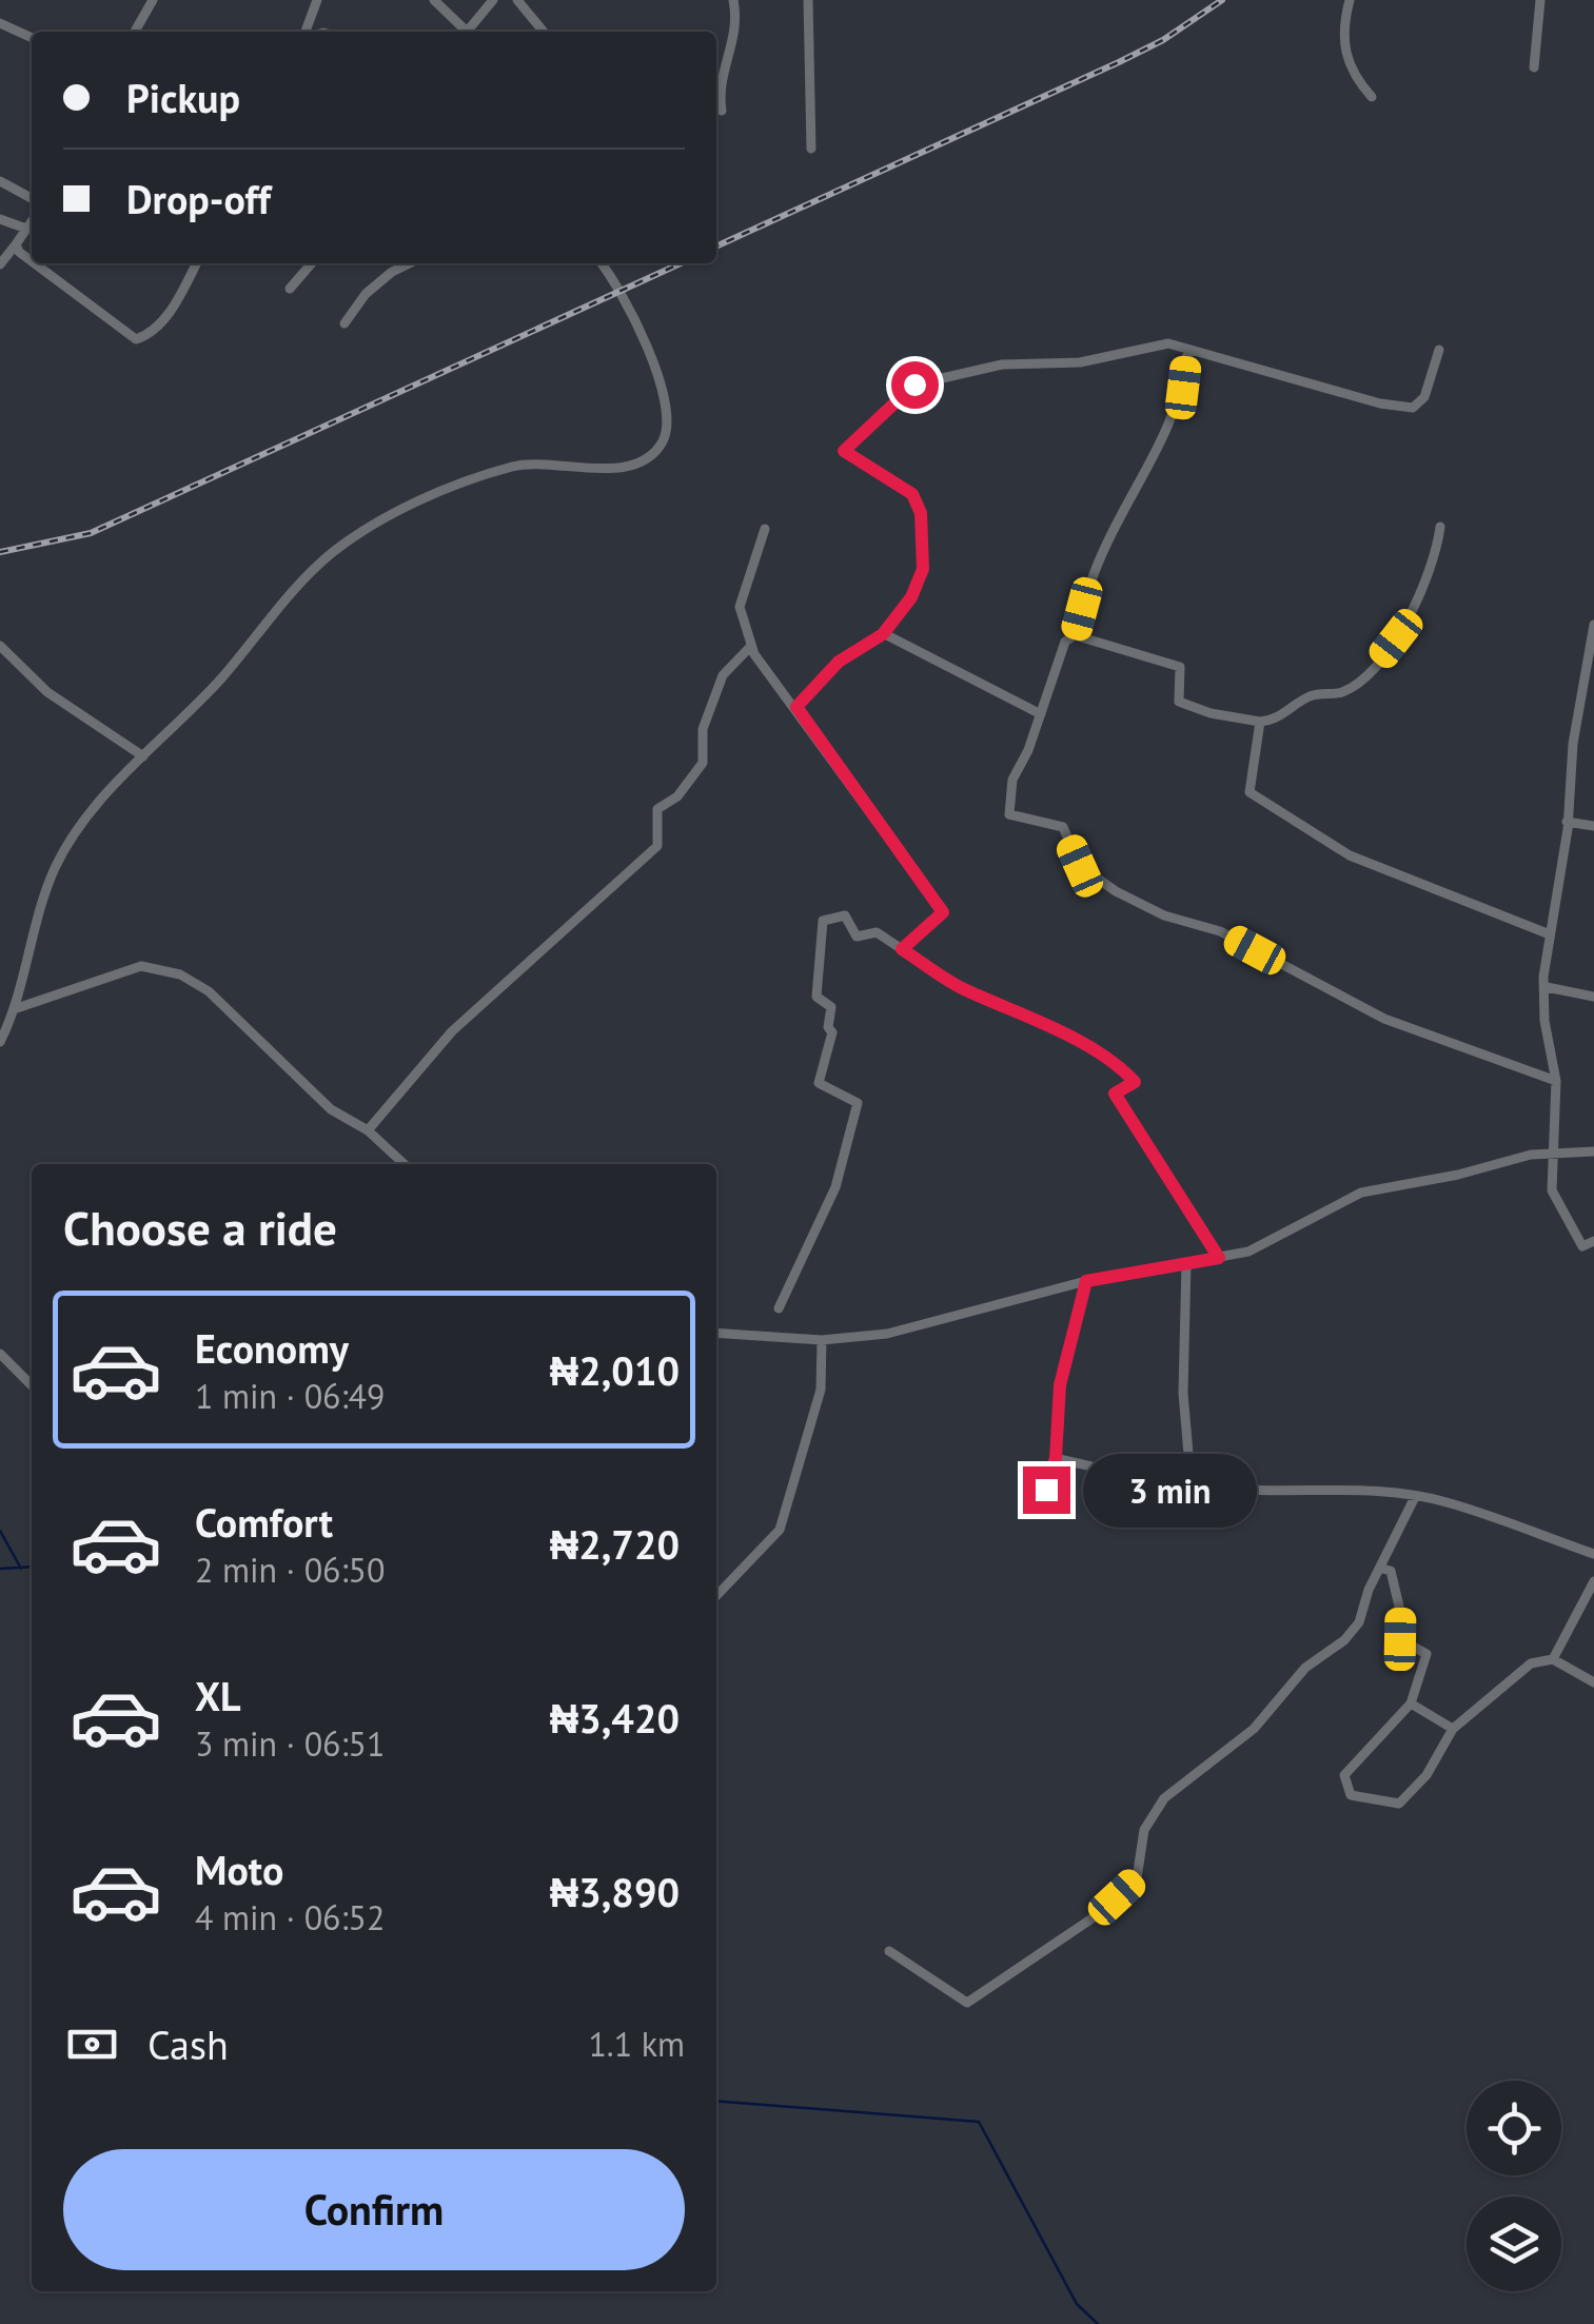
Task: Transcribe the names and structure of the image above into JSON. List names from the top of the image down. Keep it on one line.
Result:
{"page":{"banner":["Pickup","Drop-off"],"heading":"Choose a ride","list":[{"name":"Economy","note":"1 min · 06:49","value":"₦2,010"},{"name":"Comfort","note":"2 min · 06:50","value":"₦2,720"},{"name":"XL","note":"3 min · 06:51","value":"₦3,420"},{"name":"Moto","note":"4 min · 06:52","value":"₦3,890"}],"bubble":"3 min","pay":["Cash","1.1 km"],"buttons":"Confirm"}}
